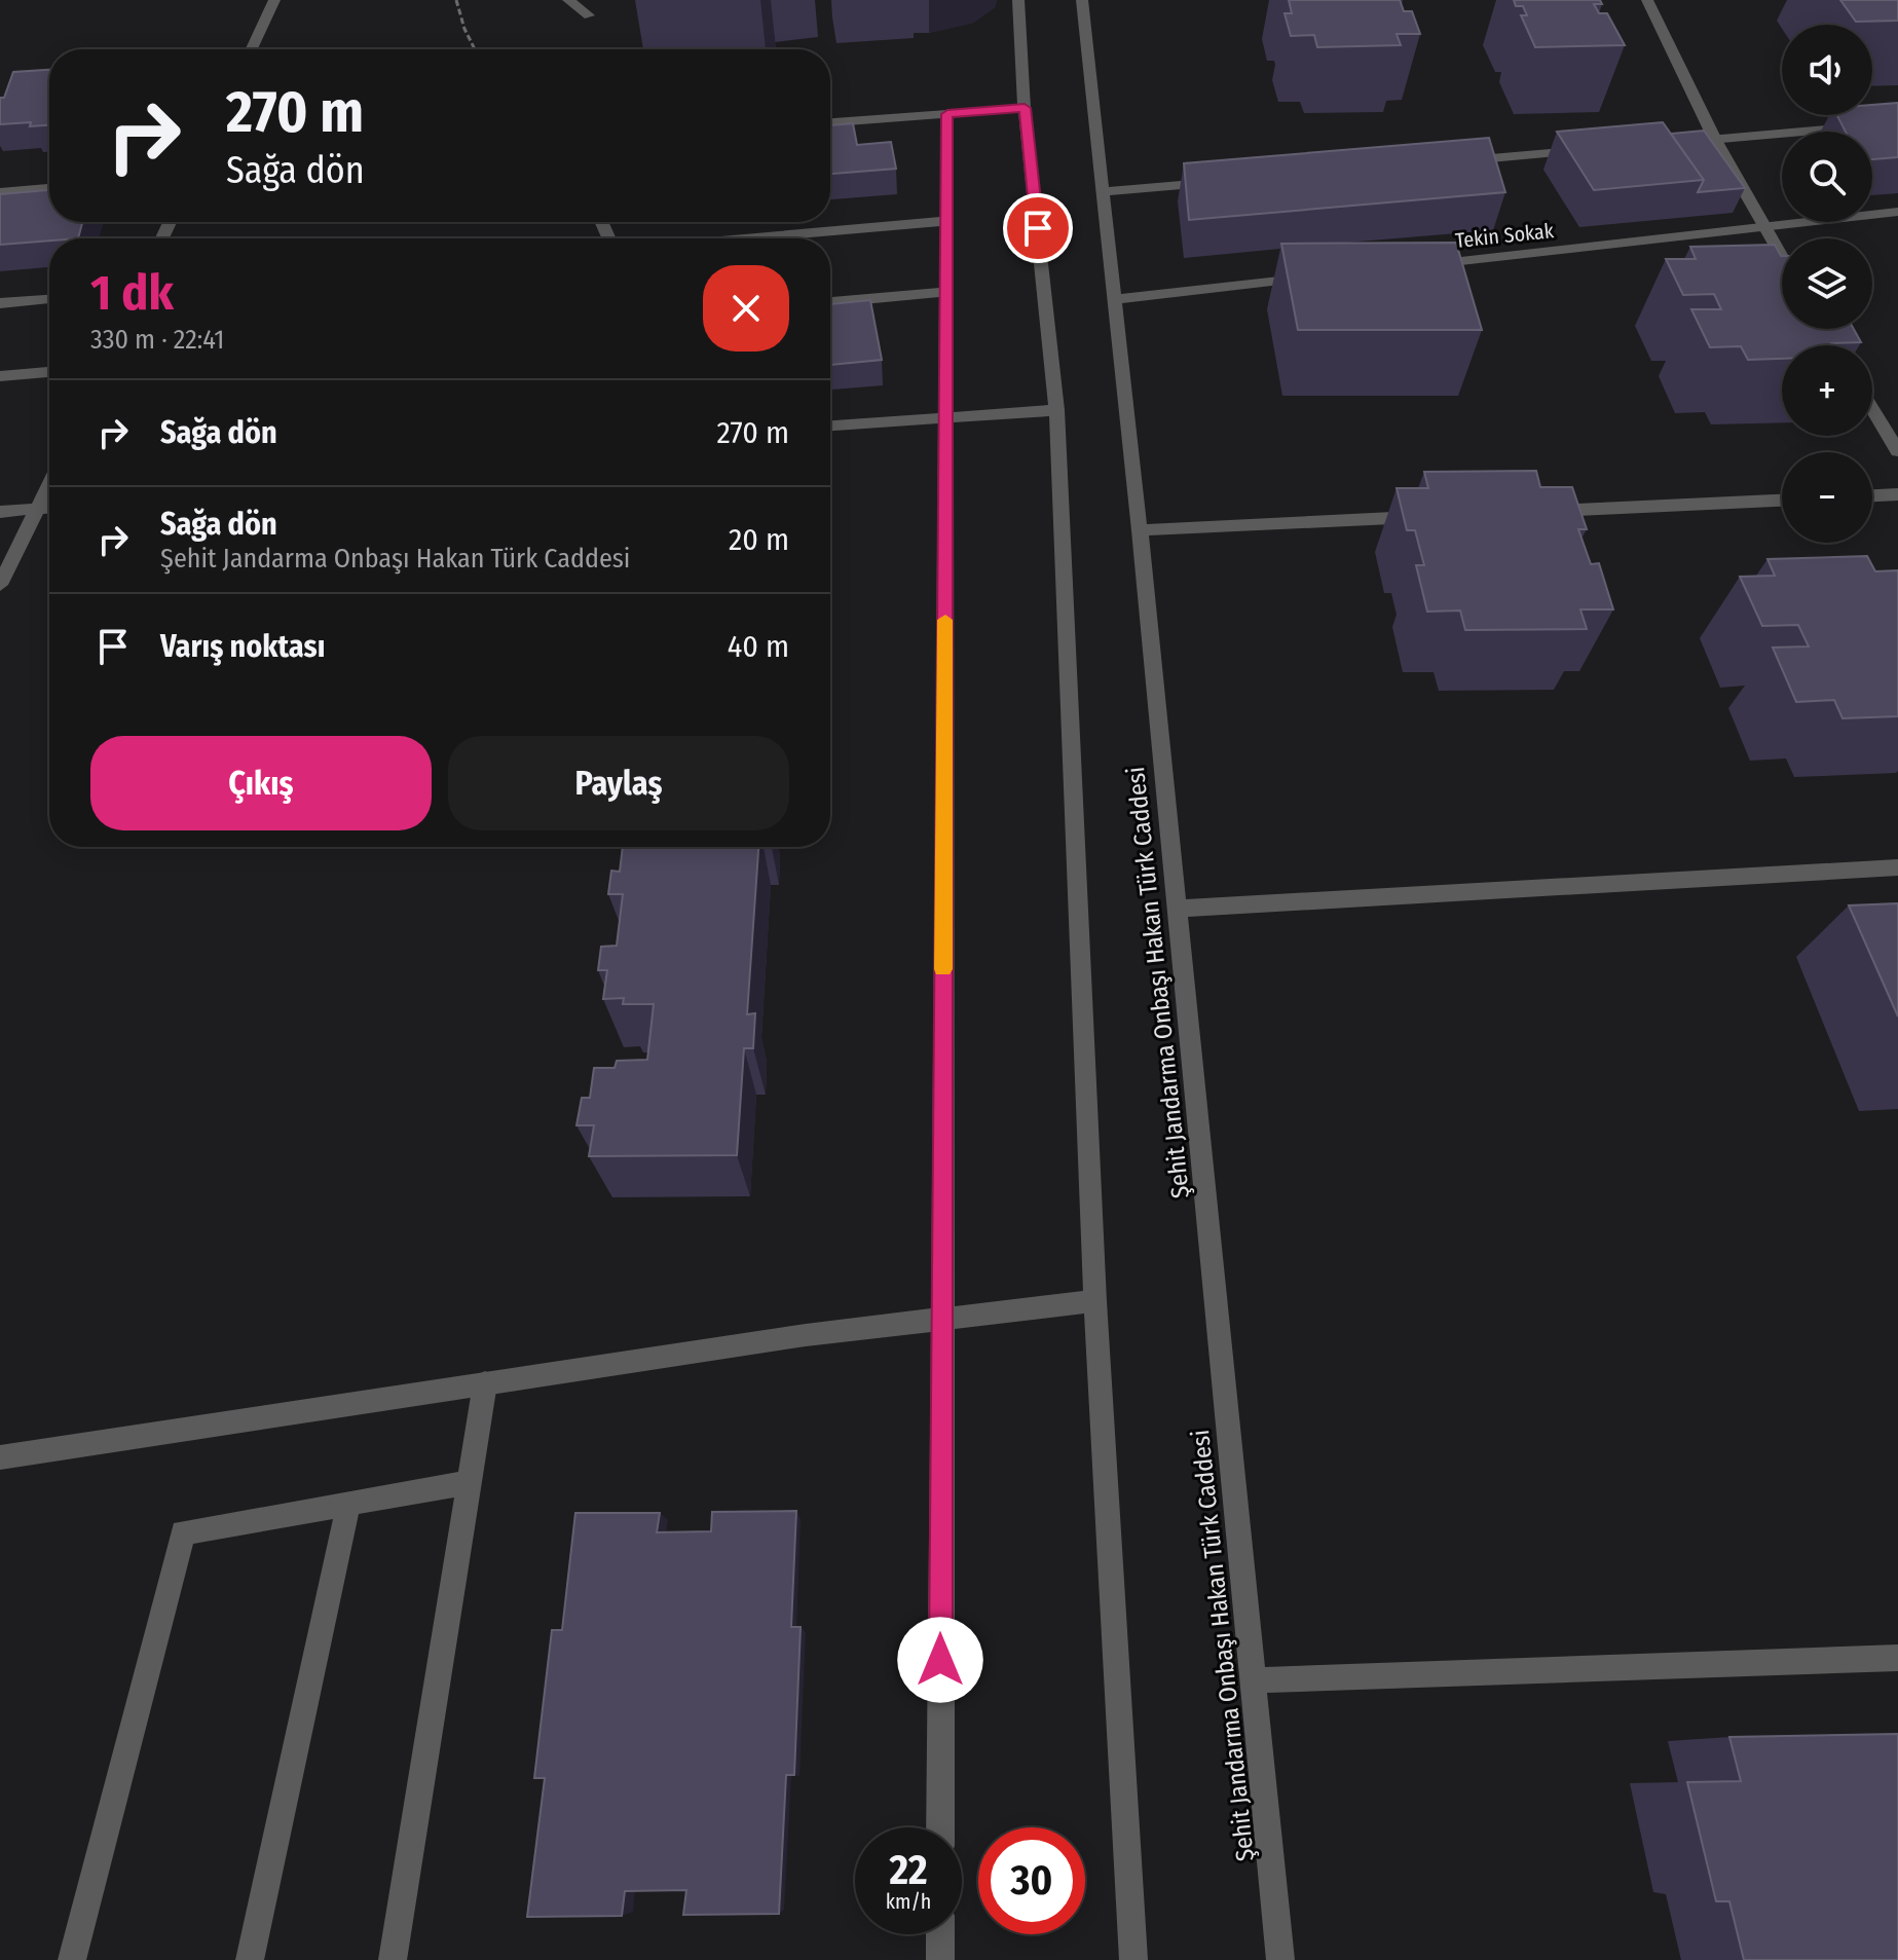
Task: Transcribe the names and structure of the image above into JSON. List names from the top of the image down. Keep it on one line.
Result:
{"streets":{"street":["Tekin Sokak","Şehit Jandarma Onbaşı Hakan Türk Caddesi"]},"page":{"map_buttons":["+","−"],"turn":["270 m","Sağa dön"],"heading":["1 dk","330 m · 22:41"],"list":[{"name":"Sağa dön","value":"270 m"},{"name":"Sağa dön","note":"Şehit Jandarma Onbaşı Hakan Türk Caddesi","value":"20 m"},{"name":"Varış noktası","value":"40 m"}],"buttons":["Çıkış","Paylaş"],"speed":"22 km/h","limit":"30"}}
